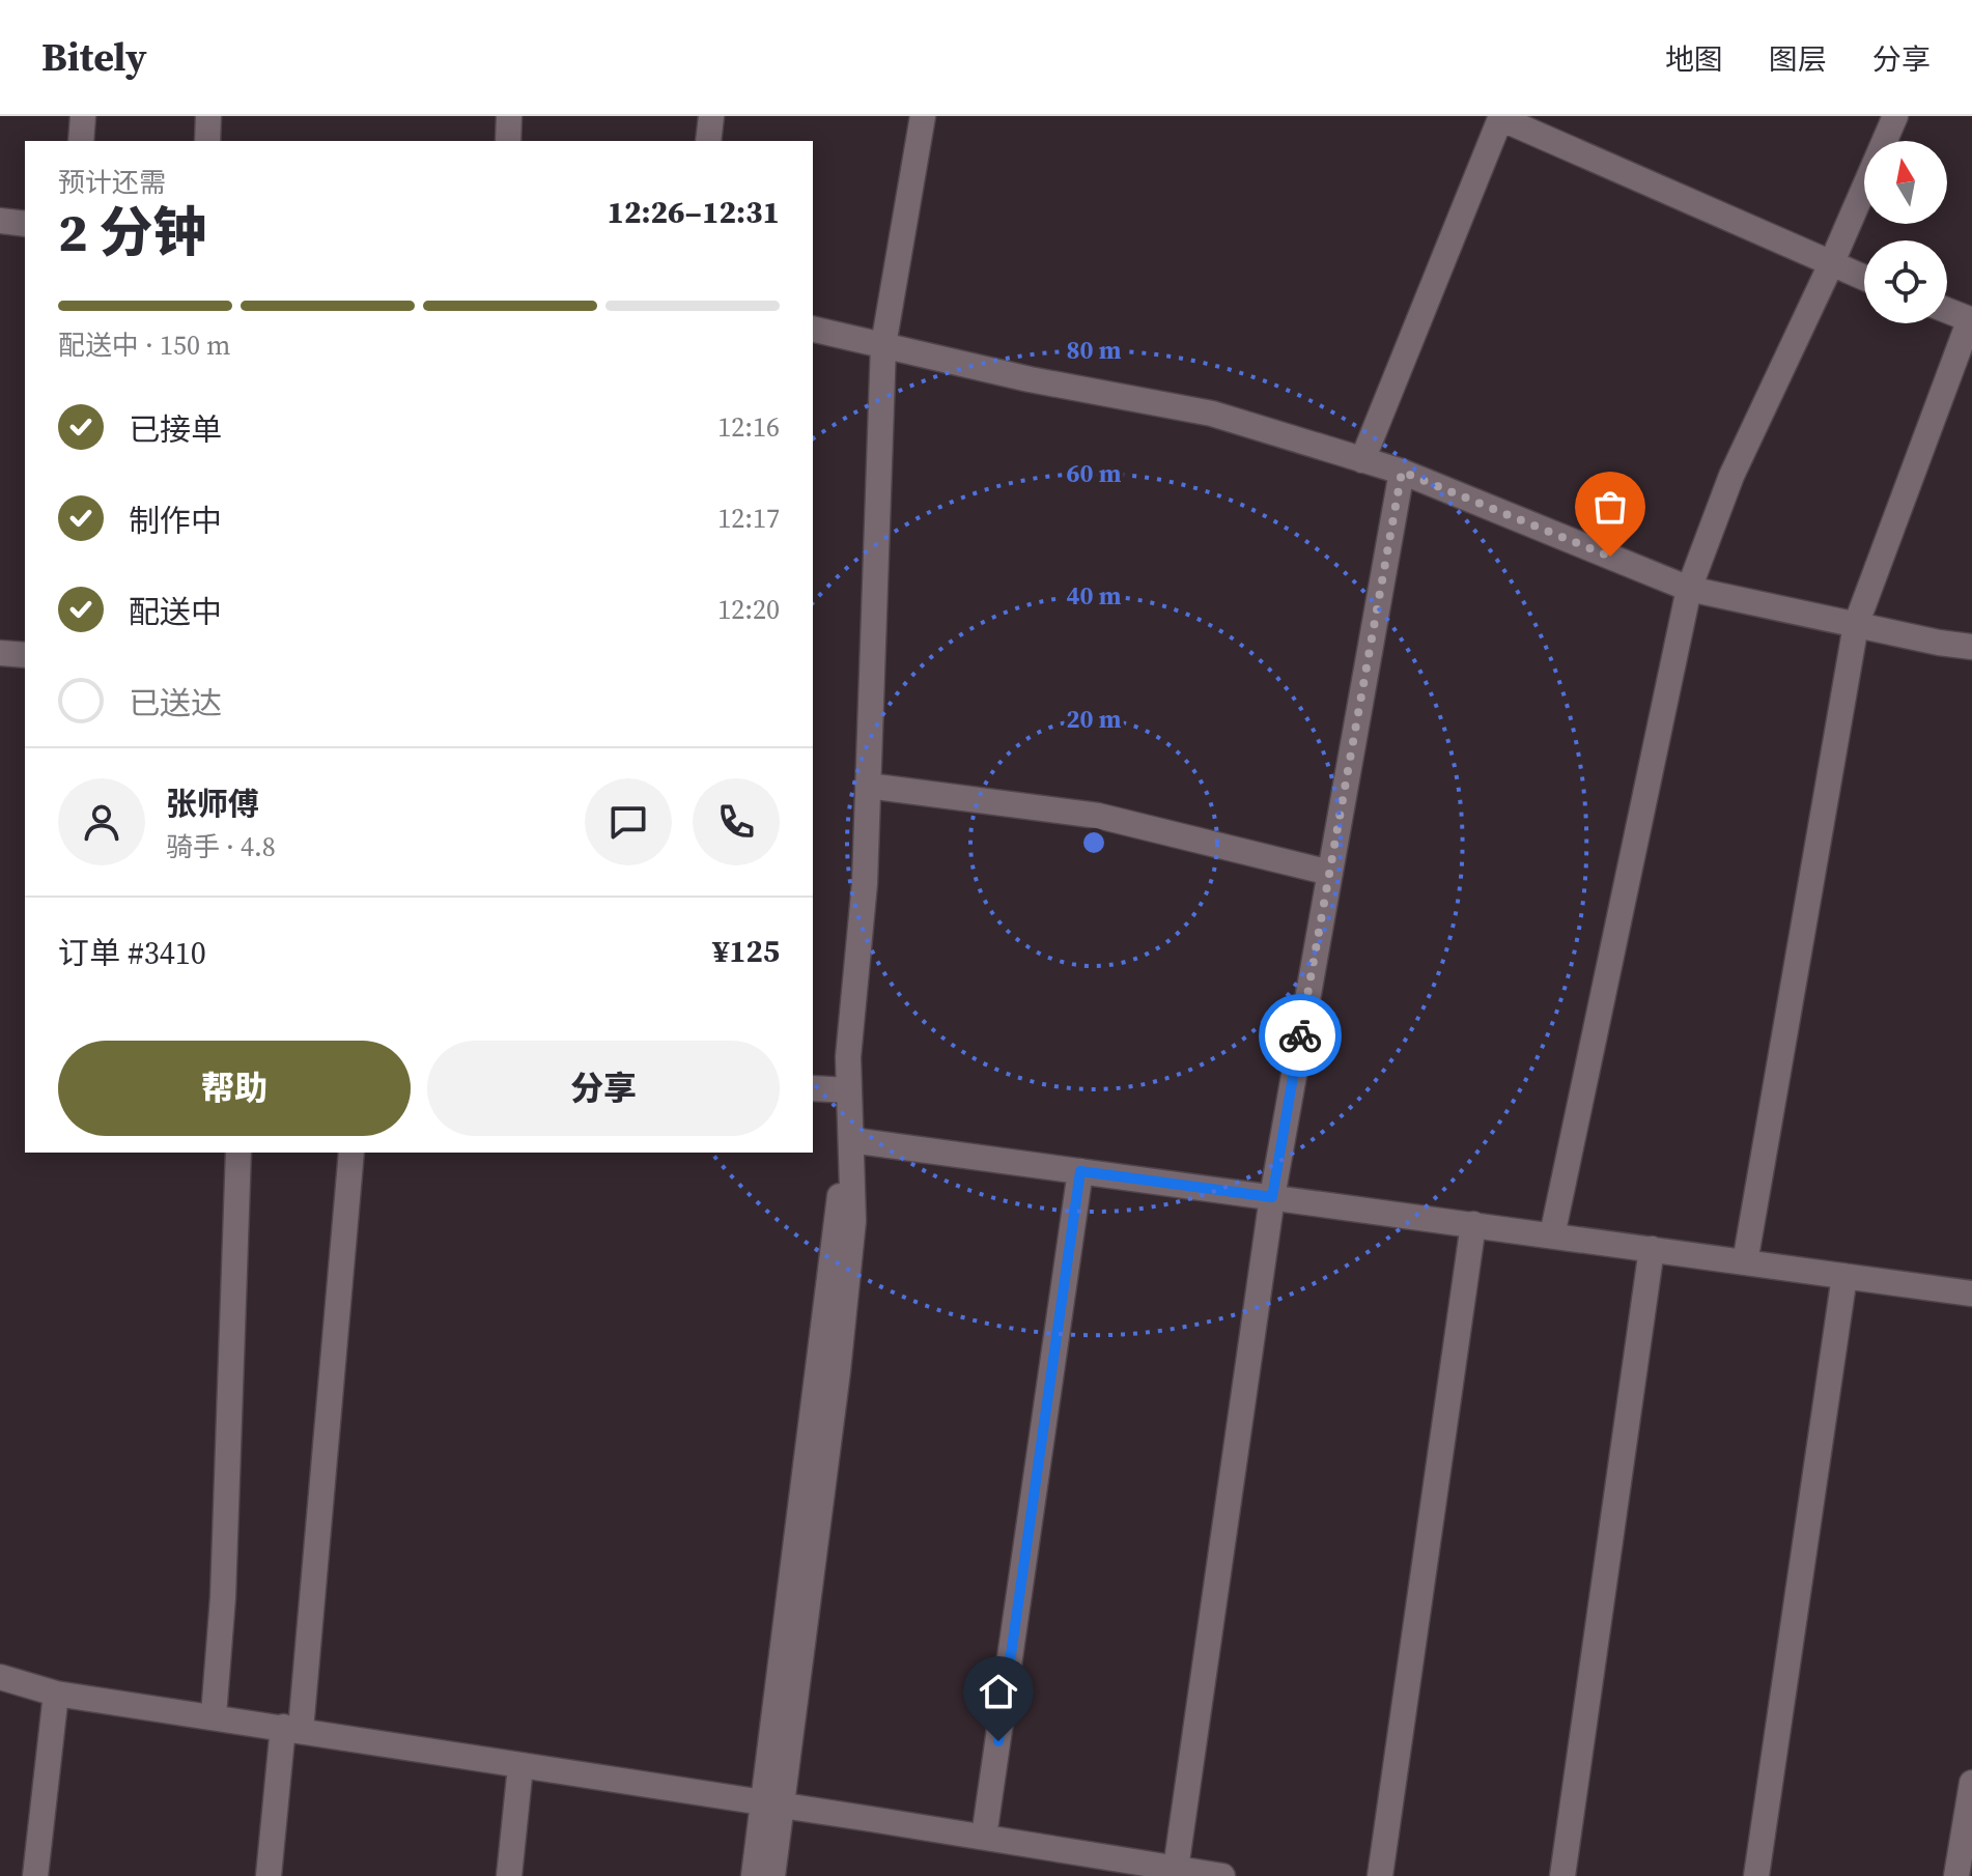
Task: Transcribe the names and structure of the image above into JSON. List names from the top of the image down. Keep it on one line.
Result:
{"north":"top","page":{"header":"Bitely","nav":["地图","图层","分享"],"heading":["2 分钟","预计还需","12:26–12:31"],"panel":["张师傅","骑手 · 4.8","订单 #3410","¥125"],"bar":"配送中 · 150 m","list":[["已接单","12:16"],["制作中","12:17"],["配送中","12:20"],"已送达"],"buttons":["帮助","分享"]},"rings":["80 m","60 m","40 m","20 m"]}
